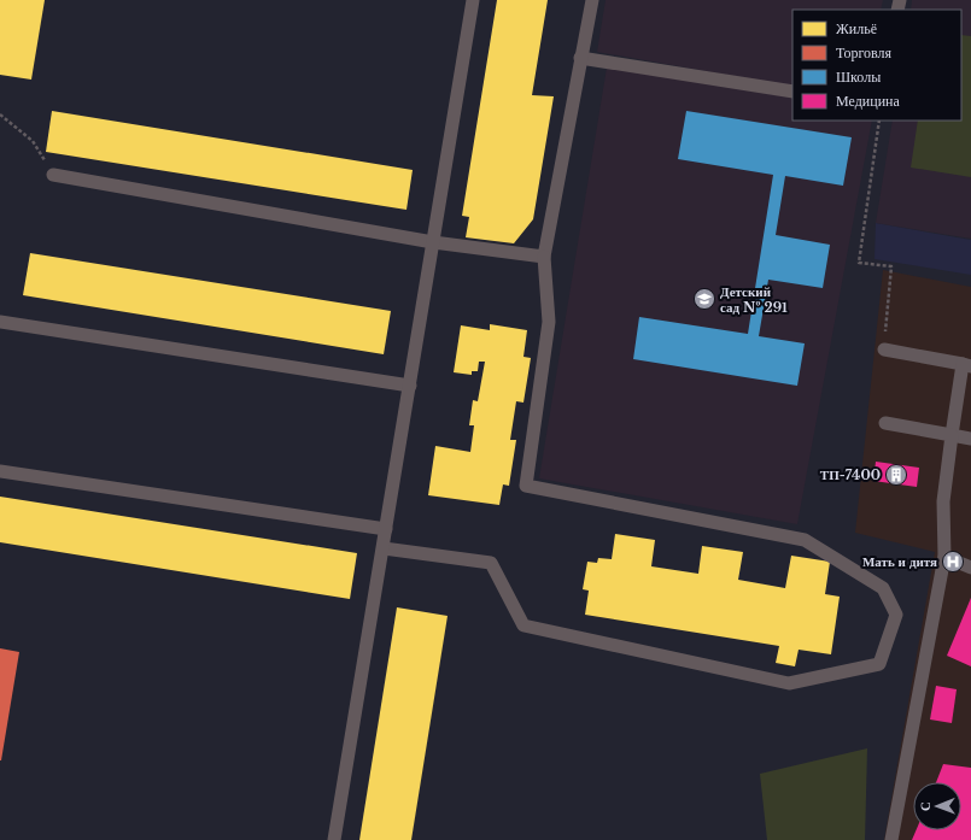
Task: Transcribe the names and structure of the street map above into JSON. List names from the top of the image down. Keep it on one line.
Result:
{"places":{"school or university":["Детский сад № 291"],"building":["ТП-7400"],"hospital":["Мать и дитя"]},"legend":["Жильё","Торговля","Школы","Медицина"],"north":"left"}
